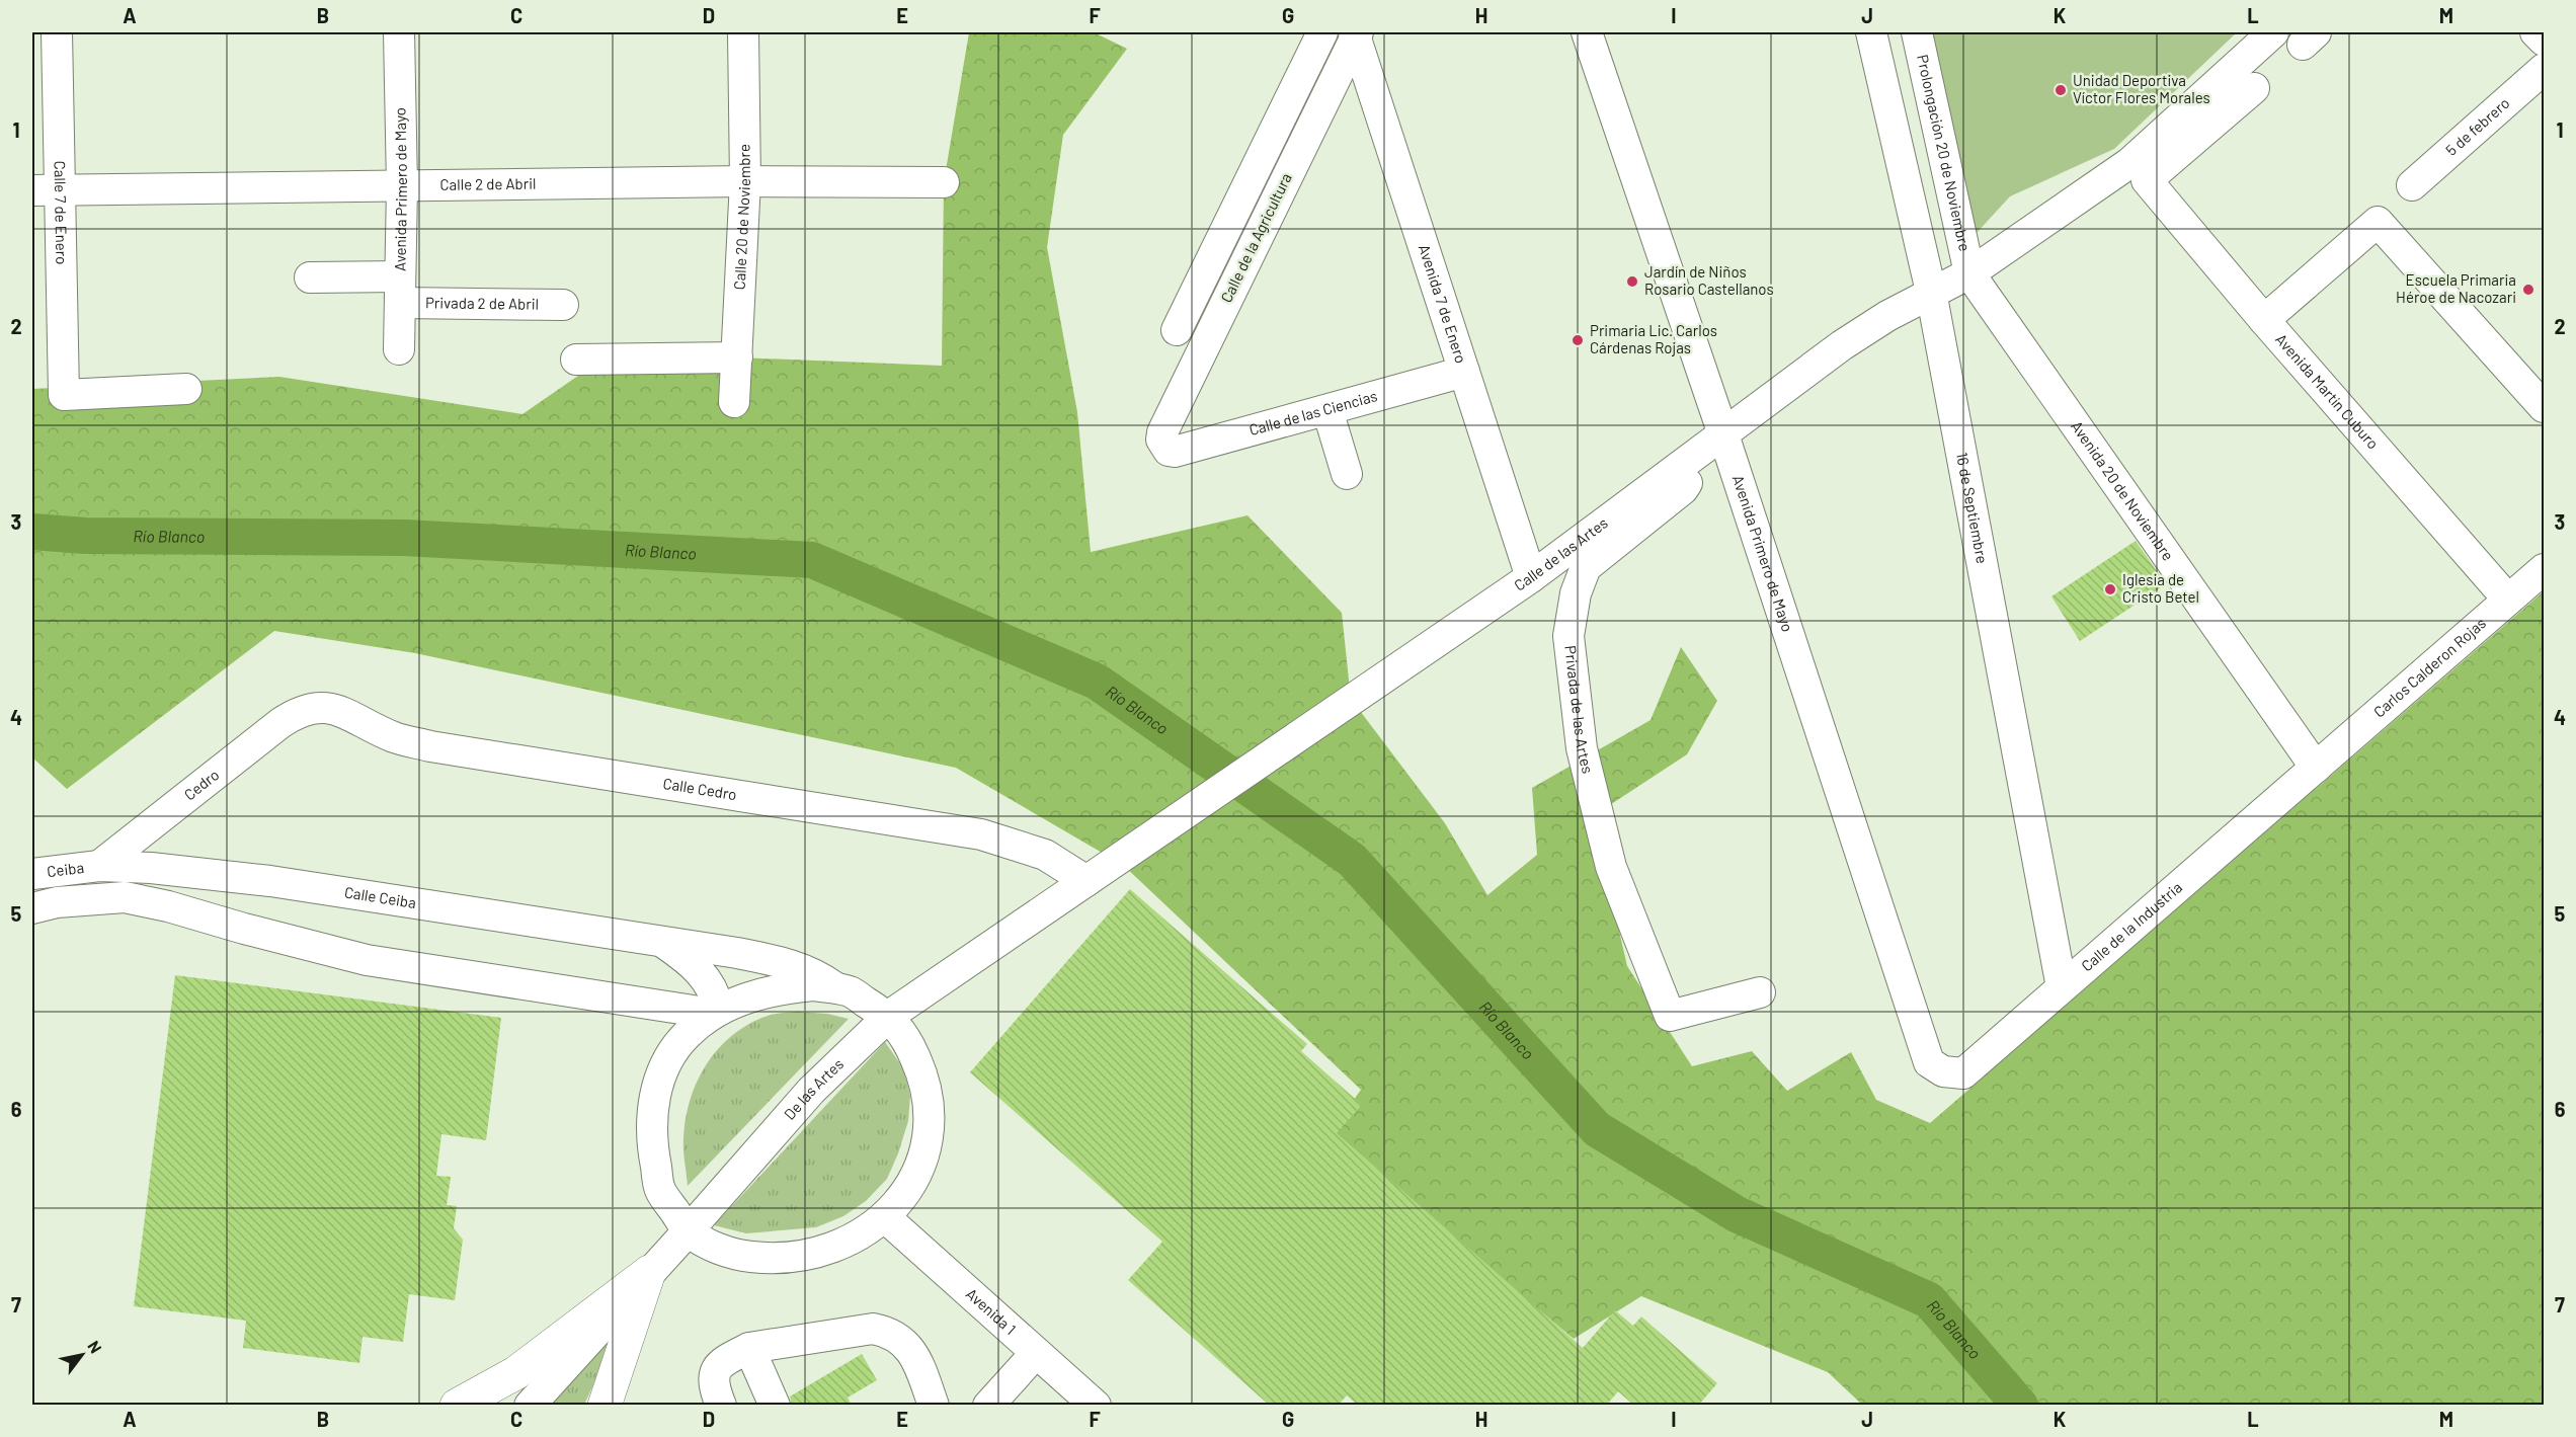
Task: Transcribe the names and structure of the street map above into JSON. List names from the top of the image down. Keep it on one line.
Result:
{"streets":{"street":["5 de febrero","Prolongación 20 de Noviembre","Calle 2 de Abril","Avenida Primero de Mayo","Calle 7 de Enero","Calle 20 de Noviembre","Calle de la Agricultura","Privada 2 de Abril","Avenida 7 de Enero","Avenida Martín Cuburo","Calle de las Ciencias","Avenida 20 de Noviembre","16 de Septiembre","Calle de las Artes","Carlos Calderon Rojas","Privada de las Artes","Cedro","Calle Cedro","Ceiba","Calle Ceiba","Calle de la Industria","De las Artes","Avenida 1"]},"crossings":[["Prolongación 20 de Noviembre","Avenida 20 de Noviembre"],["Prolongación 20 de Noviembre","Calle de las Artes"],["Calle 2 de Abril","Avenida Primero de Mayo"],["Calle 2 de Abril","Calle 7 de Enero"],["Calle 2 de Abril","Calle 20 de Noviembre"],["Avenida Primero de Mayo","Privada 2 de Abril"],["Avenida Primero de Mayo","Calle de las Artes"],["Avenida Primero de Mayo","Privada de las Artes"],["Avenida Primero de Mayo","Calle de la Industria"],["Calle de la Agricultura","Avenida 7 de Enero"],["Calle de la Agricultura","Calle de las Ciencias"],["Avenida 7 de Enero","Calle de las Ciencias"],["Avenida 7 de Enero","Calle de las Artes"],["Avenida Martín Cuburo","Carlos Calderon Rojas"],["Avenida 20 de Noviembre","Calle de las Artes"],["Avenida 20 de Noviembre","Carlos Calderon Rojas"],["Avenida 20 de Noviembre","Calle de la Industria"],["16 de Septiembre","Calle de las Artes"],["16 de Septiembre","Calle de la Industria"],["Calle de las Artes","Privada de las Artes"],["Calle de las Artes","De las Artes"],["Carlos Calderon Rojas","Calle de la Industria"],["Cedro","Calle Cedro"],["Cedro","Ceiba"],["Cedro","Calle Ceiba"],["Calle Cedro","De las Artes"],["Ceiba","Calle Ceiba"]],"water":["Río Blanco"],"places":["Unidad Deportiva Víctor Flores Morales","Jardín de Niños Rosario Castellanos","Escuela Primaria Héroe de Nacozari","Primaria Lic. Carlos Cárdenas Rojas","Iglesia de Cristo Betel"],"north":"top right","grid":{"columns":["A","B","C","D","E","F","G","H","I","J","K","L","M"],"rows":["1","2","3","4","5","6","7"]}}
